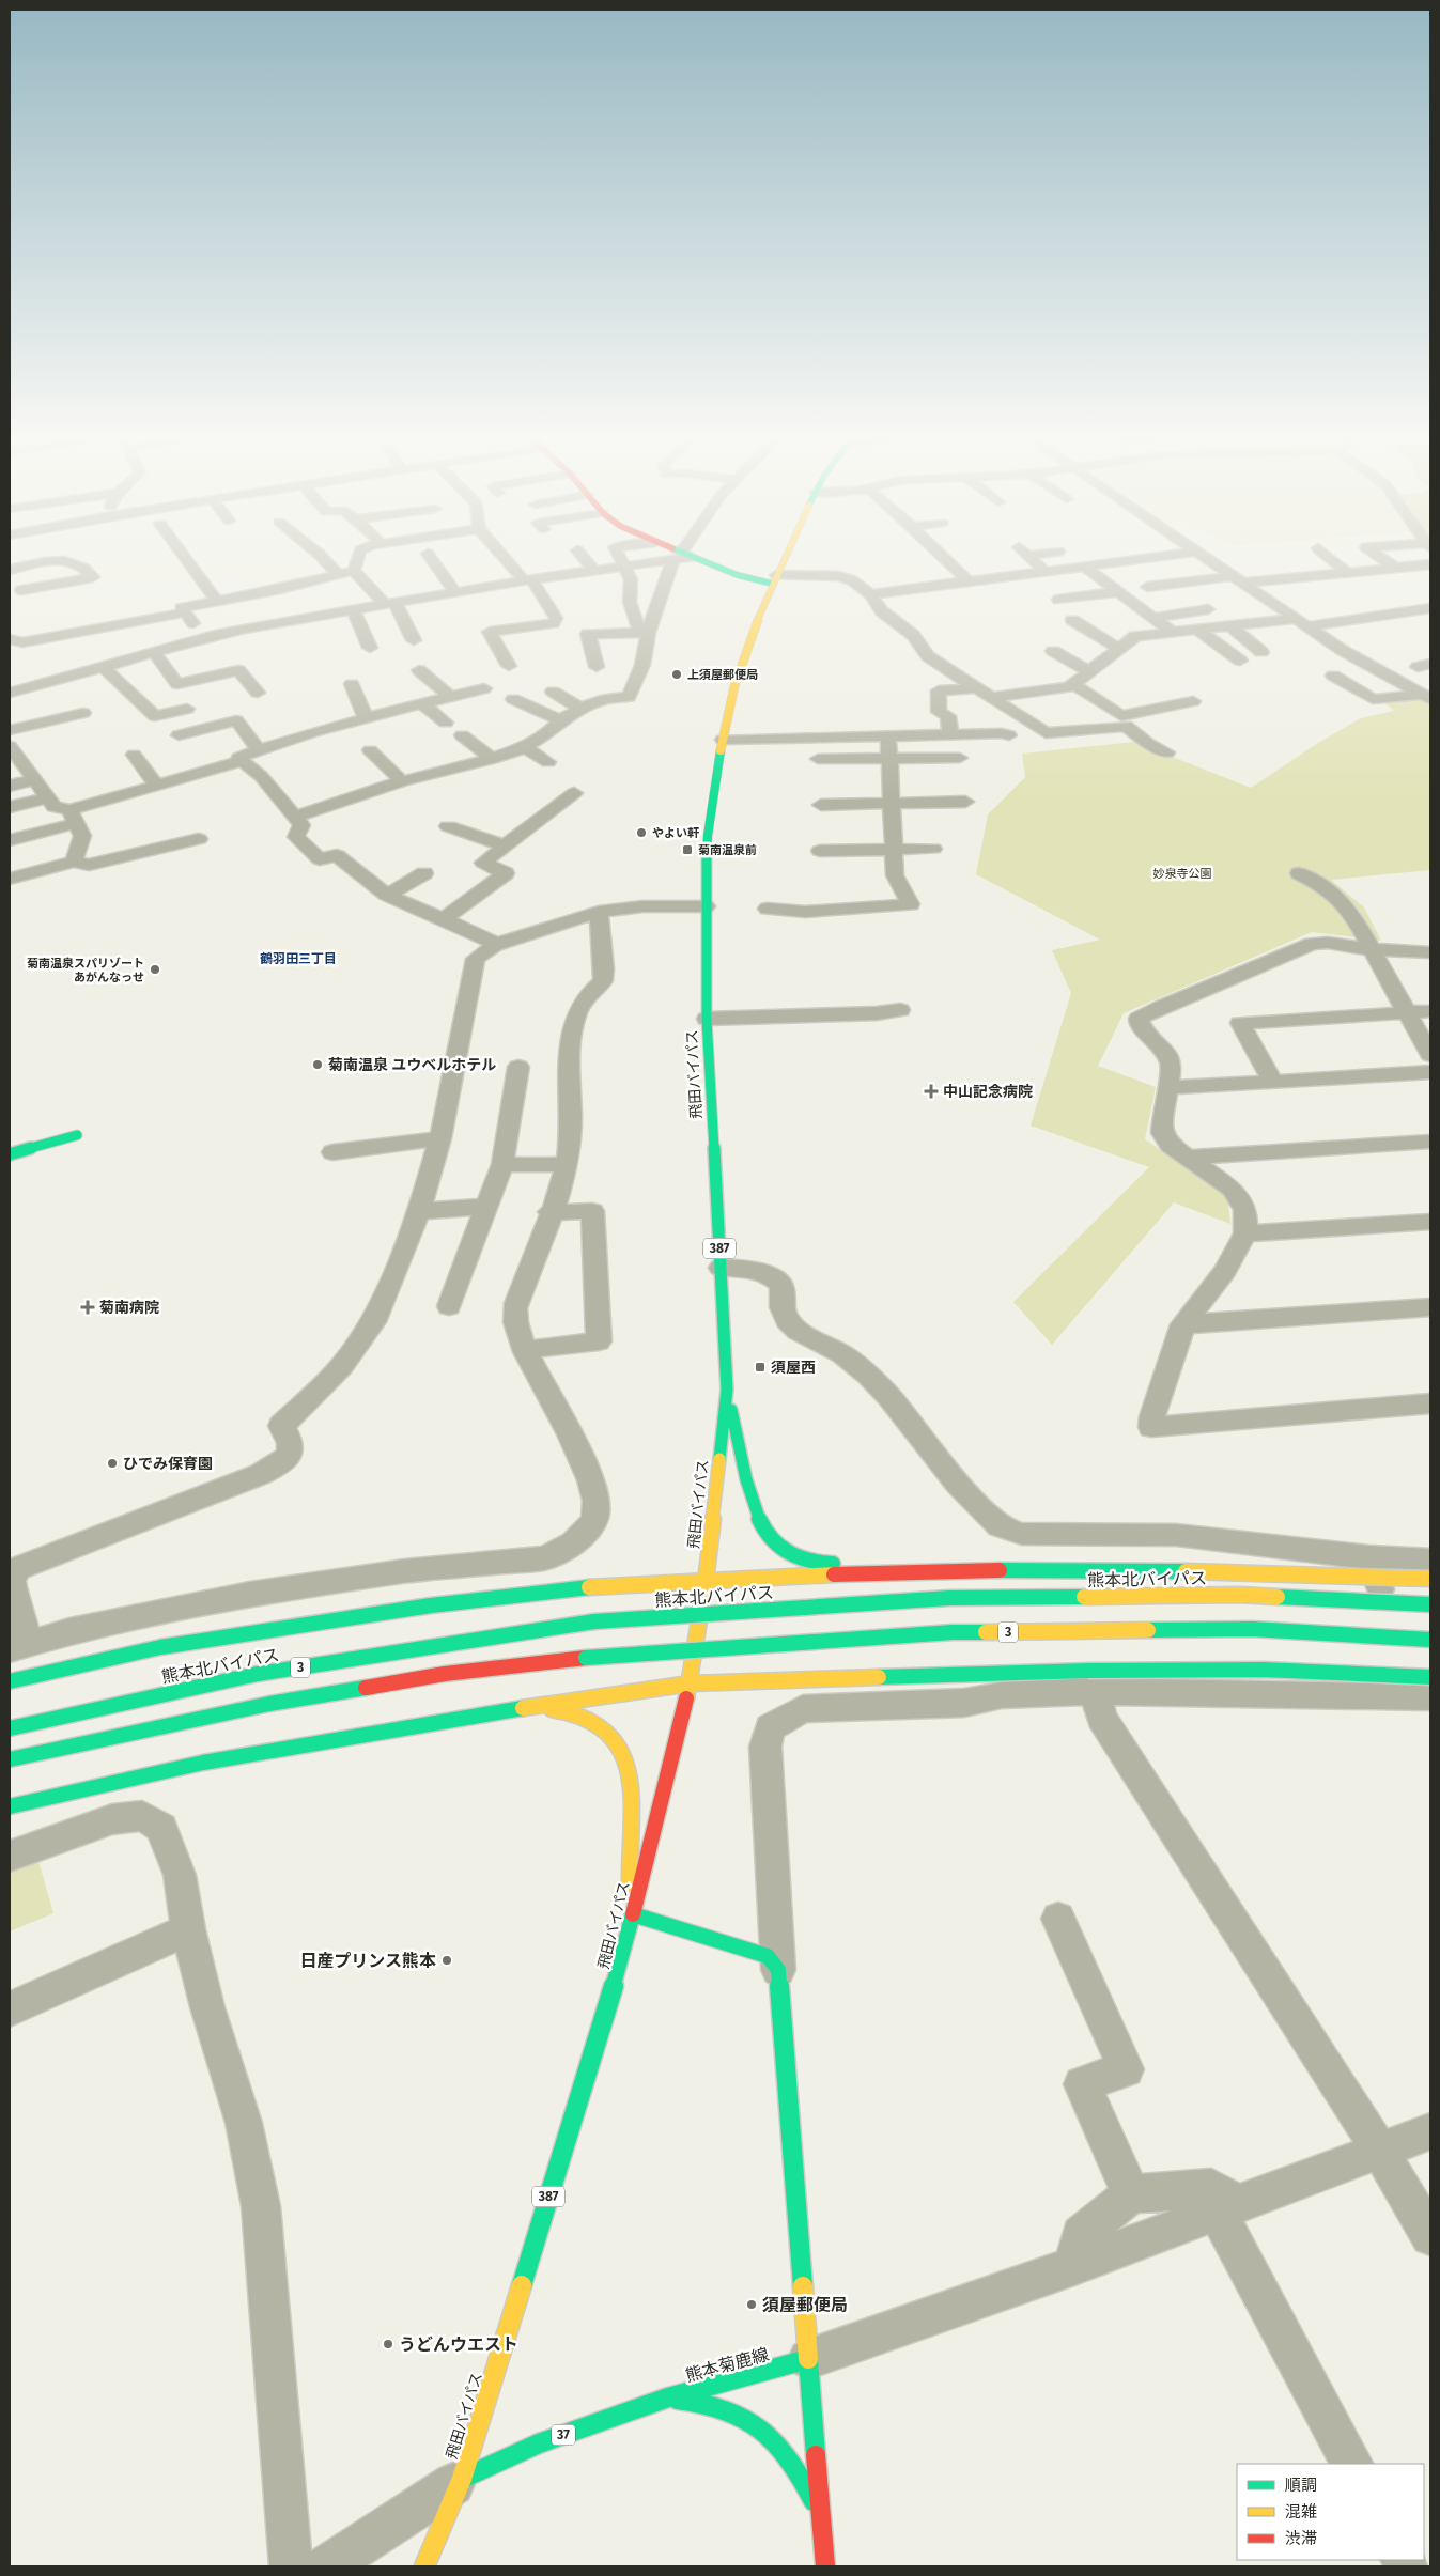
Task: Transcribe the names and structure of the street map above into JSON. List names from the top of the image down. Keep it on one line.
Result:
{"streets":{"main road":["飛田バイパス","387","熊本北バイパス","3","熊本菊鹿線","37"]},"crossings":[["飛田バイパス","熊本菊鹿線"],["熊本菊鹿線","37"]],"districts":["鶴羽田三丁目"],"parks":["妙泉寺公園"],"places":{"other":["上須屋郵便局","やよい軒","菊南温泉スパリゾート あがんなっせ","菊南温泉 ユウベルホテル","ひでみ保育園","日産プリンス熊本","須屋郵便局","うどんウエスト"],"transit":["菊南温泉前","須屋西"],"health":["中山記念病院","菊南病院"]},"legend":["順調","混雑","渋滞"]}
